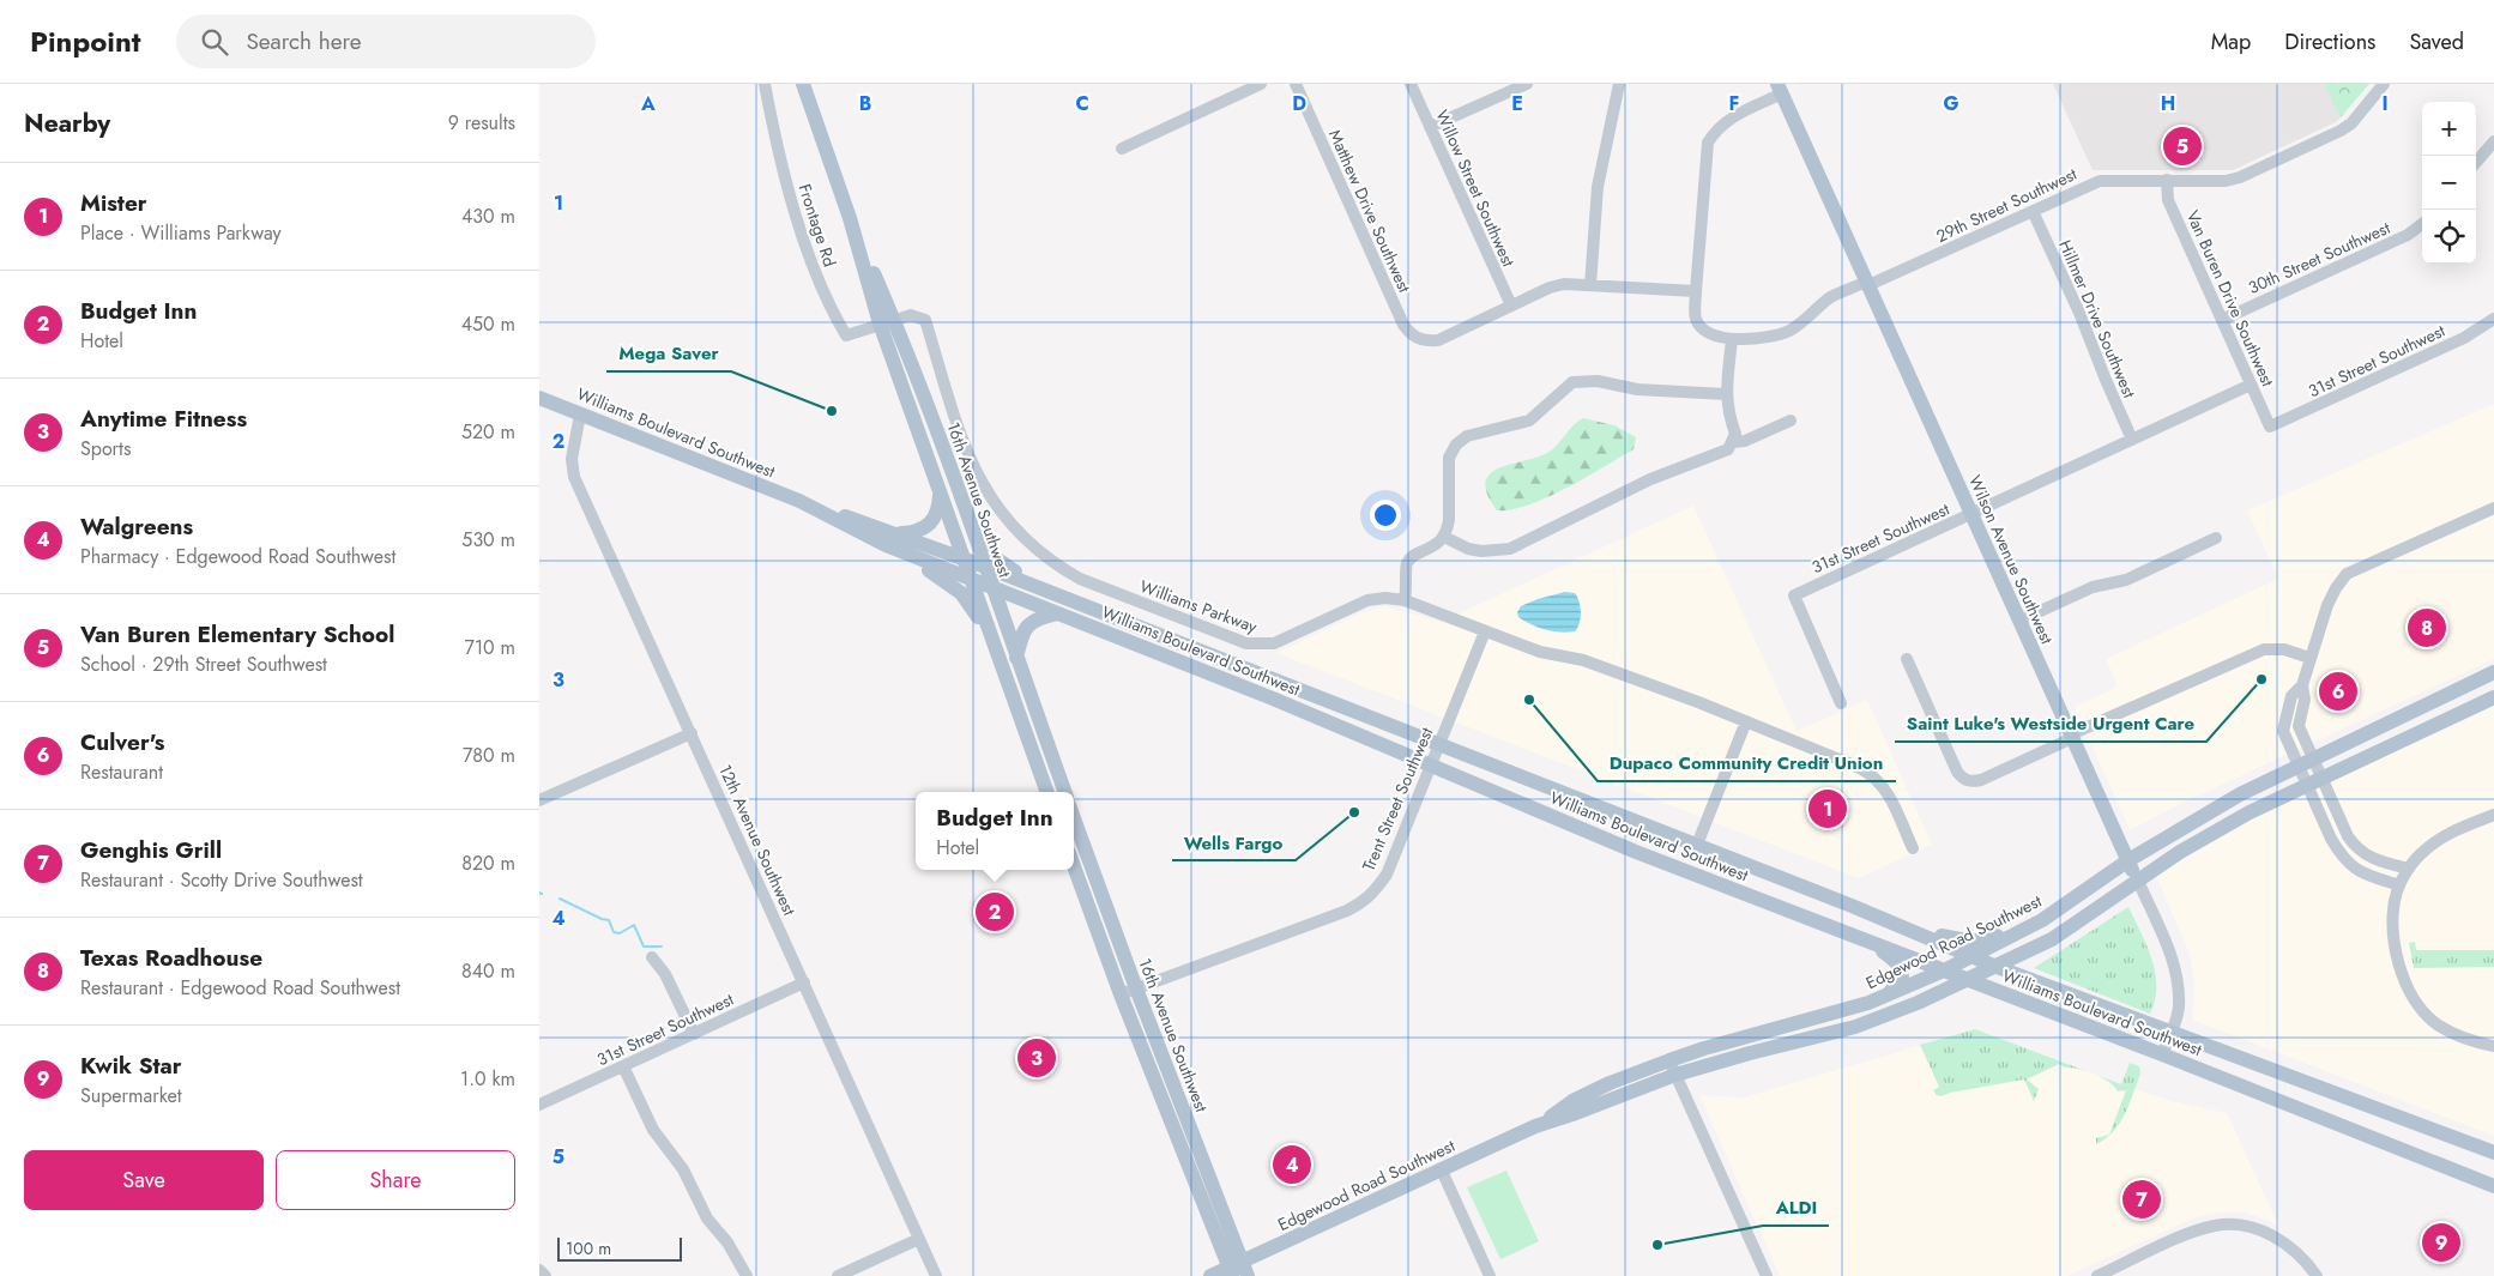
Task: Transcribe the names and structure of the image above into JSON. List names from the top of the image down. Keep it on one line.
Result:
{"streets":{"main road":["Williams Boulevard Southwest","16th Avenue Southwest","Wilson Avenue Southwest","Edgewood Road Southwest"],"street":["Willow Street Southwest","29th Street Southwest","Matthew Drive Southwest","Frontage Rd","30th Street Southwest","Van Buren Drive Southwest","Hillmer Drive Southwest","31st Street Southwest","Williams Parkway","Trent Street Southwest","12th Avenue Southwest"]},"crossings":[["Willow Street Southwest","Matthew Drive Southwest"],["29th Street Southwest","Van Buren Drive Southwest"],["29th Street Southwest","Hillmer Drive Southwest"],["29th Street Southwest","Wilson Avenue Southwest"],["Frontage Rd","16th Avenue Southwest"],["Frontage Rd","Williams Parkway"],["30th Street Southwest","Van Buren Drive Southwest"],["Van Buren Drive Southwest","31st Street Southwest"],["Hillmer Drive Southwest","31st Street Southwest"],["31st Street Southwest","Wilson Avenue Southwest"],["31st Street Southwest","12th Avenue Southwest"],["Williams Boulevard Southwest","16th Avenue Southwest"],["Williams Boulevard Southwest","Wilson Avenue Southwest"],["Williams Boulevard Southwest","Trent Street Southwest"],["Williams Boulevard Southwest","12th Avenue Southwest"],["Williams Boulevard Southwest","Edgewood Road Southwest"],["16th Avenue Southwest","Williams Parkway"],["16th Avenue Southwest","Trent Street Southwest"],["16th Avenue Southwest","Edgewood Road Southwest"],["Wilson Avenue Southwest","Edgewood Road Southwest"],["Williams Parkway","Trent Street Southwest"]],"places":["Mega Saver","Saint Luke's Westside Urgent Care","Dupaco Community Credit Union","Wells Fargo","ALDI"],"scale_bar":"100 m","page":{"header":"Pinpoint","search":"Search here","nav":["Map","Directions","Saved"],"heading":["Nearby","9 results"],"map_buttons":["+","−"],"pins":["5","8","6","1","2","3","4","7","9"],"list":[{"mark":"1","name":"Mister","note":"Place · Williams Parkway","value":"430 m"},{"mark":"2","name":"Budget Inn","note":"Hotel","value":"450 m"},{"mark":"3","name":"Anytime Fitness","note":"Sports","value":"520 m"},{"mark":"4","name":"Walgreens","note":"Pharmacy · Edgewood Road Southwest","value":"530 m"},{"mark":"5","name":"Van Buren Elementary School","note":"School · 29th Street Southwest","value":"710 m"},{"mark":"6","name":"Culver's","note":"Restaurant","value":"780 m"},{"mark":"7","name":"Genghis Grill","note":"Restaurant · Scotty Drive Southwest","value":"820 m"},{"mark":"8","name":"Texas Roadhouse","note":"Restaurant · Edgewood Road Southwest","value":"840 m"},{"mark":"9","name":"Kwik Star","note":"Supermarket","value":"1.0 km"}],"popup":["Budget Inn","Hotel"],"buttons":["Save","Share"],"scale":"100 m"},"grid":{"columns":["A","B","C","D","E","F","G","H","I"],"rows":["1","2","3","4","5"]}}
